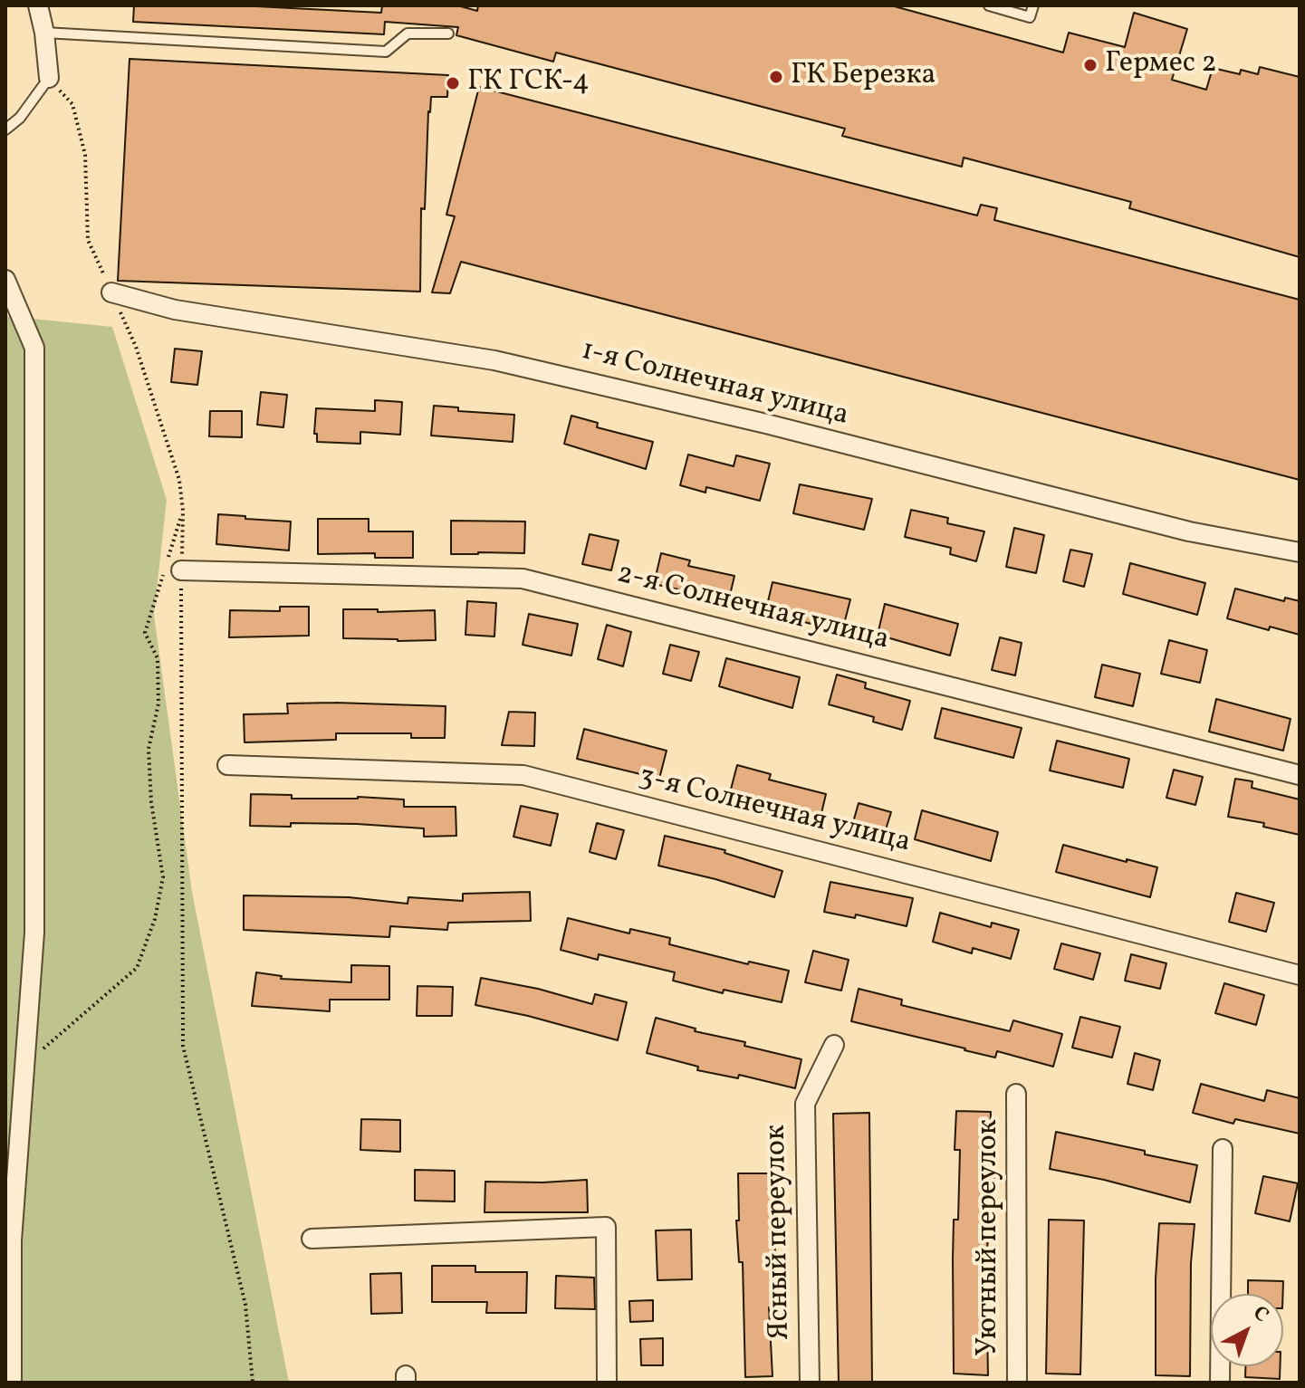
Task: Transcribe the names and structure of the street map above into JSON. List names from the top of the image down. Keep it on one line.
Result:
{"streets":{"street":["1-я Солнечная улица","2-я Солнечная улица","3-я Солнечная улица","Ясный переулок","Уютный переулок"]},"places":["Гермес 2","ГК Березка","ГК ГСК-4"],"north":"top right"}
